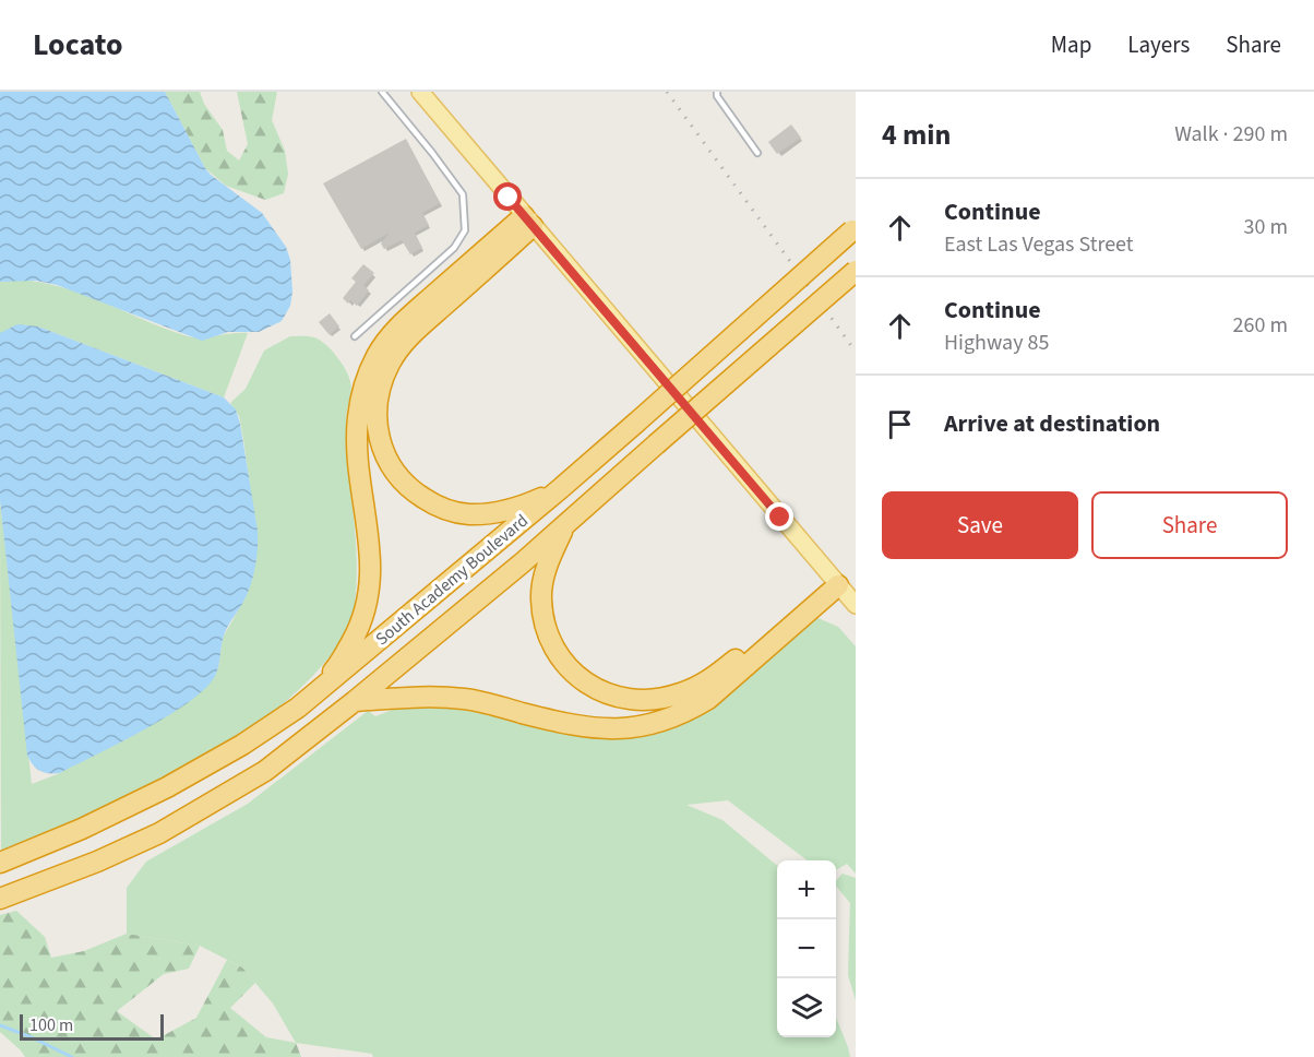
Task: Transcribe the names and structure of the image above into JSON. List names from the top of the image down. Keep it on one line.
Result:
{"streets":{"highway":["South Academy Boulevard"]},"scale_bar":"100 m","page":{"header":"Locato","nav":["Map","Layers","Share"],"heading":["4 min","Walk · 290 m"],"list":[["Continue","East Las Vegas Street","30 m"],["Continue","Highway 85","260 m"],"Arrive at destination"],"buttons":["Save","Share"],"map_buttons":["+","−"],"scale":"100 m"}}
